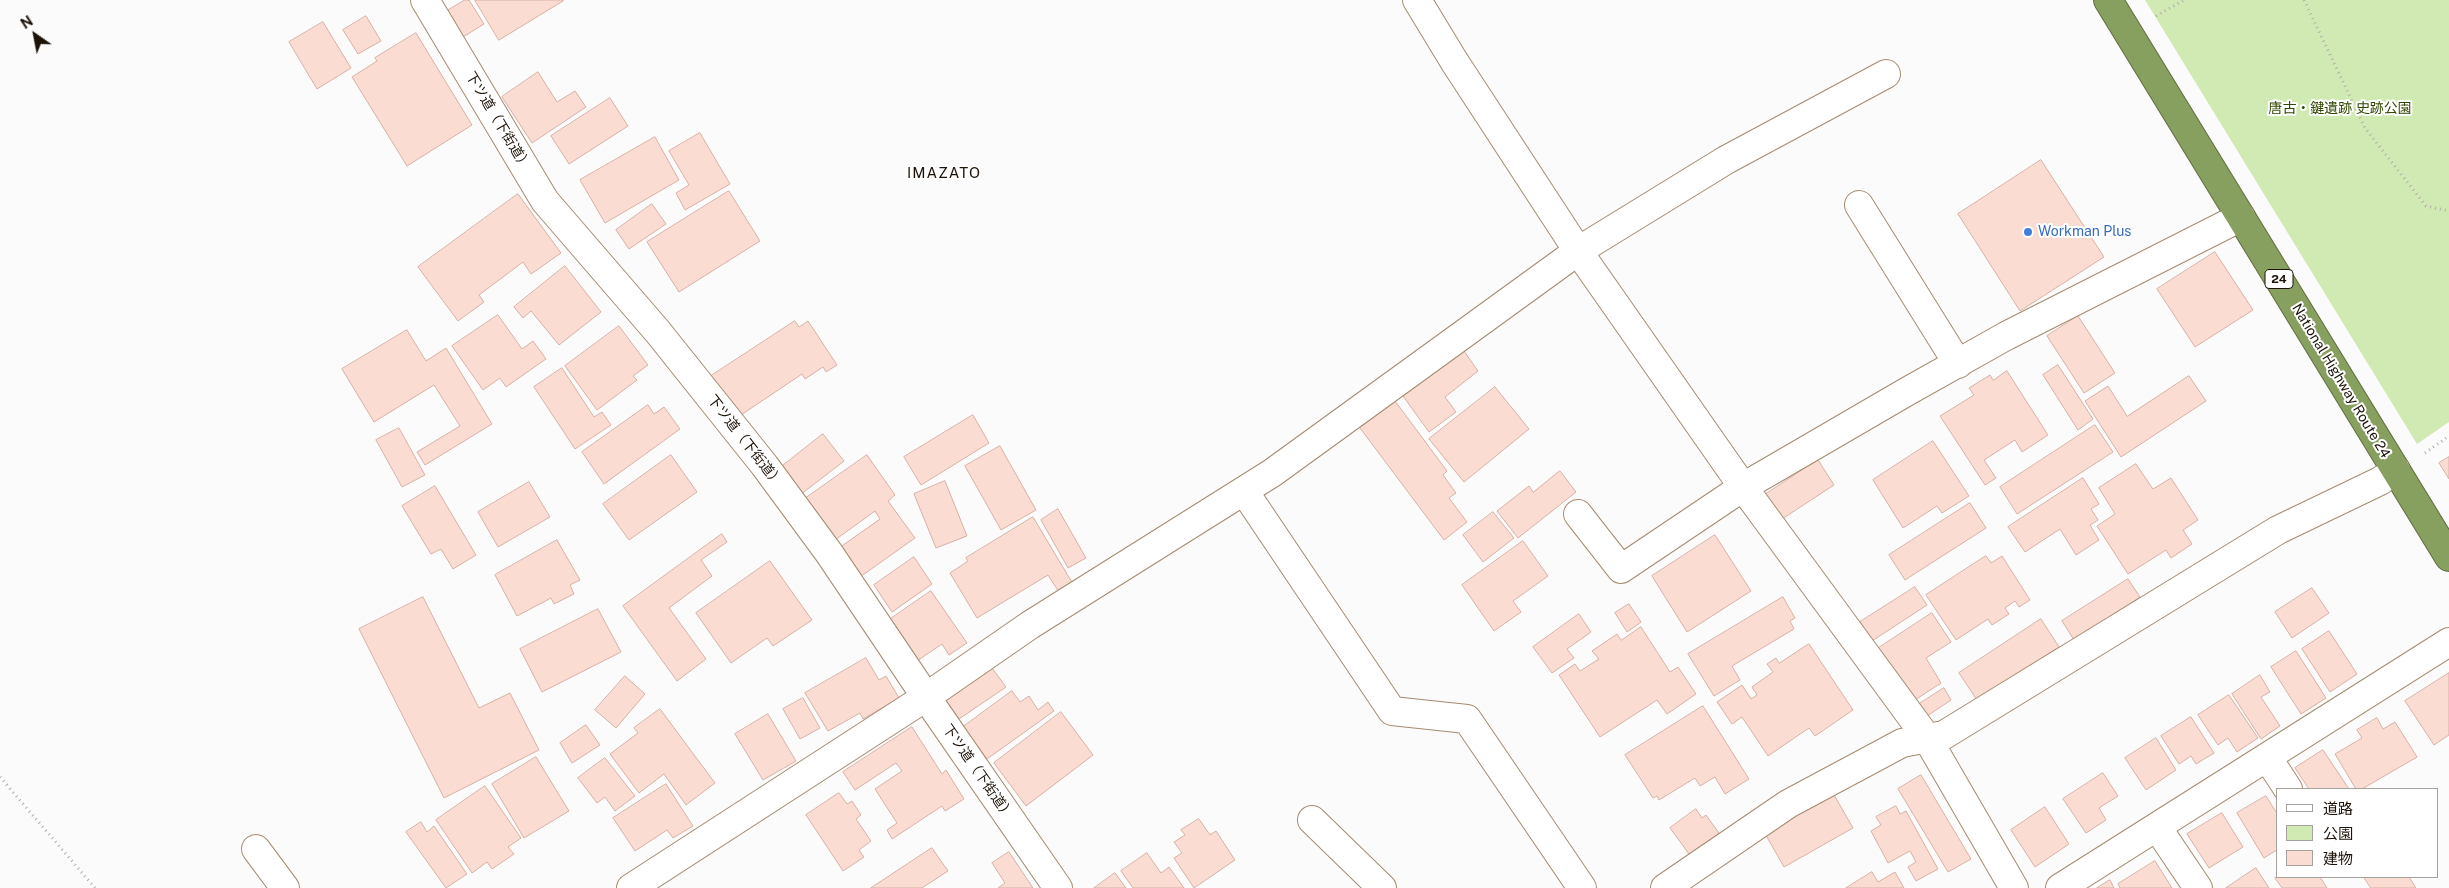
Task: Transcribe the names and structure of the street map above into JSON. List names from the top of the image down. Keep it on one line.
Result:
{"streets":{"highway":["24","National Highway Route 24"],"street":["下ツ道（下街道）"]},"districts":["IMAZATO"],"parks":["唐古・鍵遺跡 史跡公園"],"places":["Workman Plus"],"legend":["道路","公園","建物"],"north":"top left"}
